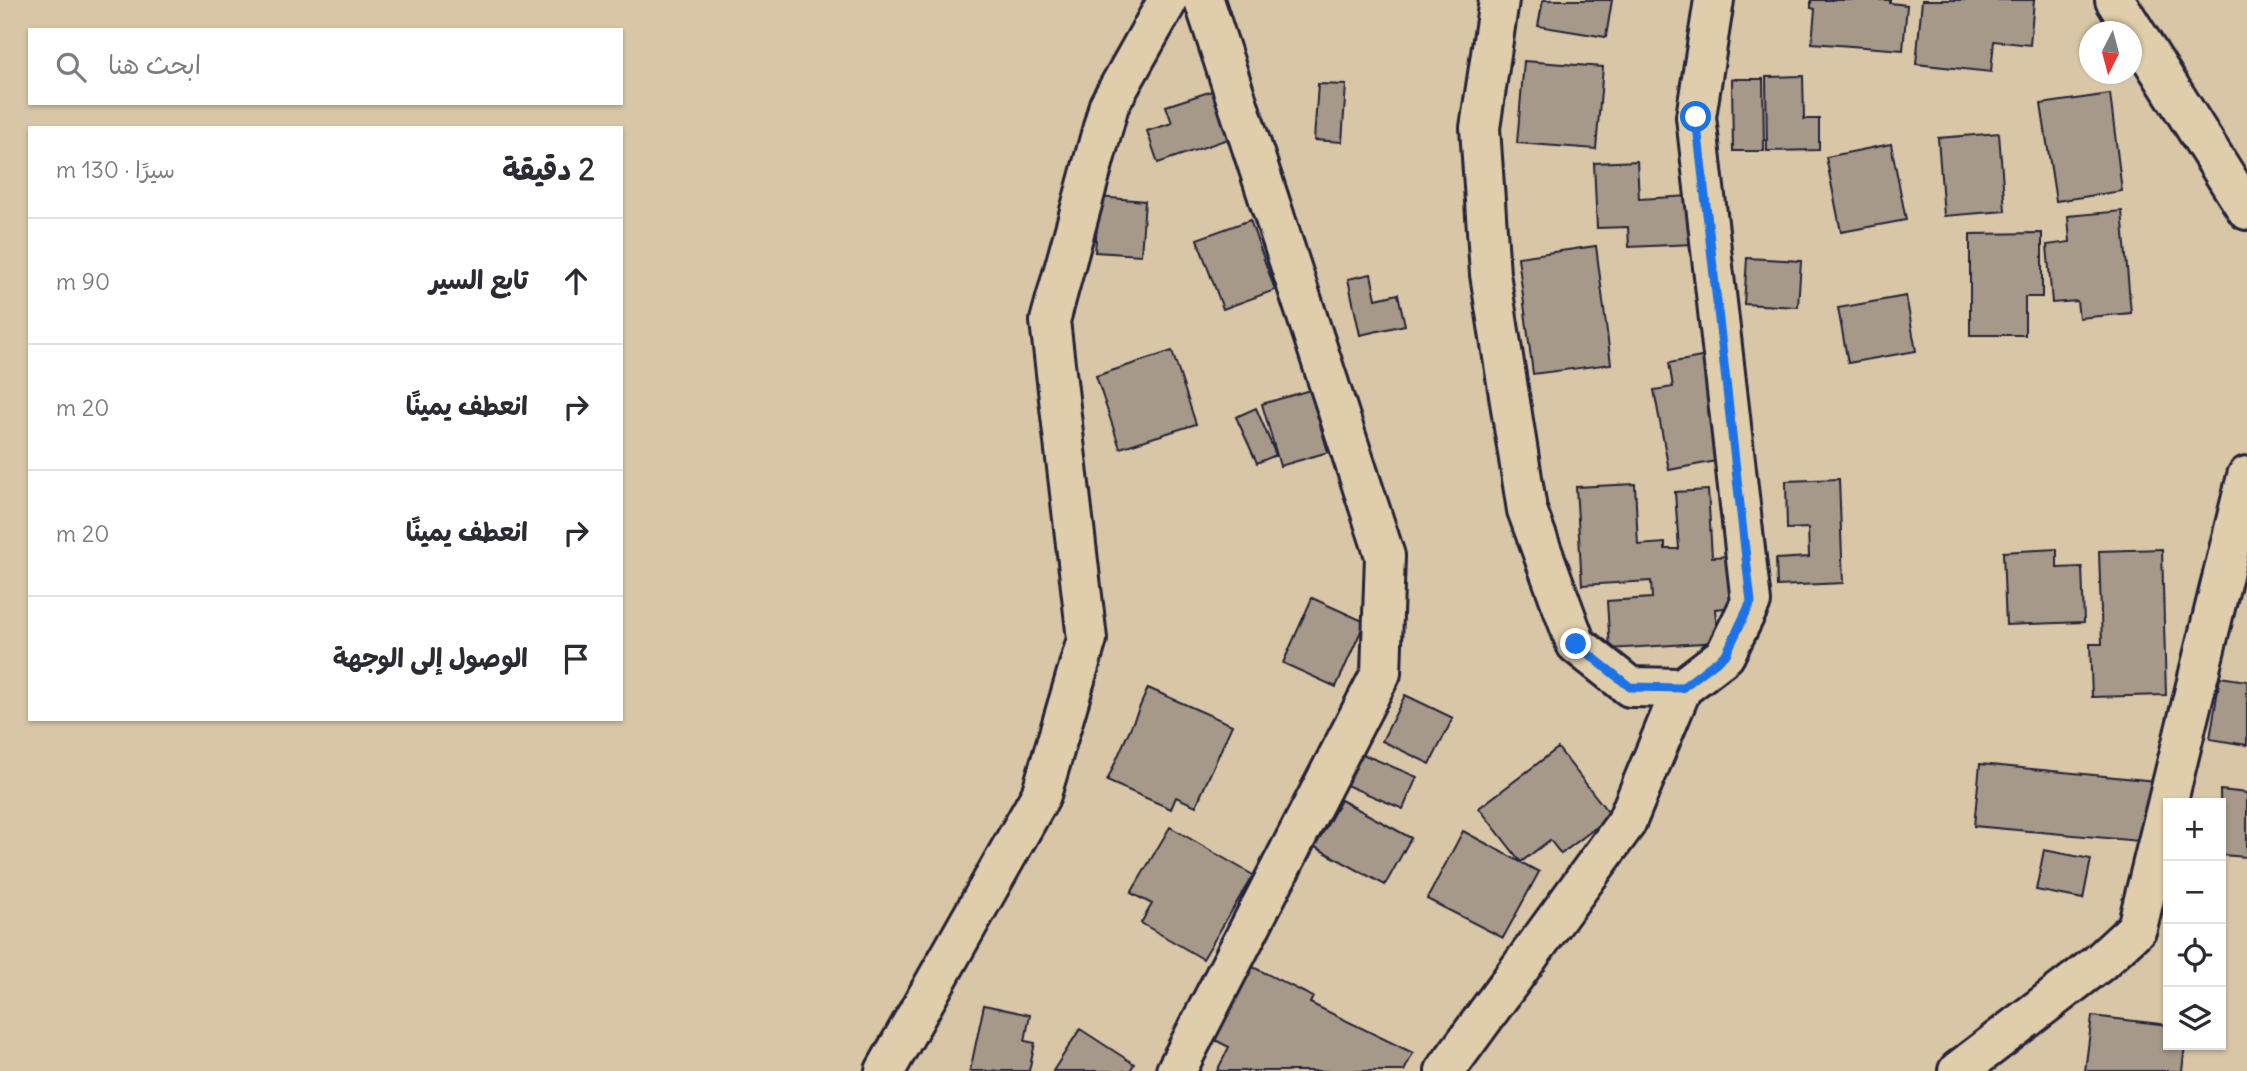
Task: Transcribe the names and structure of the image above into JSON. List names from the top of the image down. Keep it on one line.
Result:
{"north":"bottom","page":{"search":"ابحث هنا","heading":["2 دقيقة","سيرًا · 130 m"],"list":[["تابع السير","90 m"],["انعطف يمينًا","20 m"],["انعطف يمينًا","20 m"],"الوصول إلى الوجهة"],"map_buttons":["+","−"]}}
